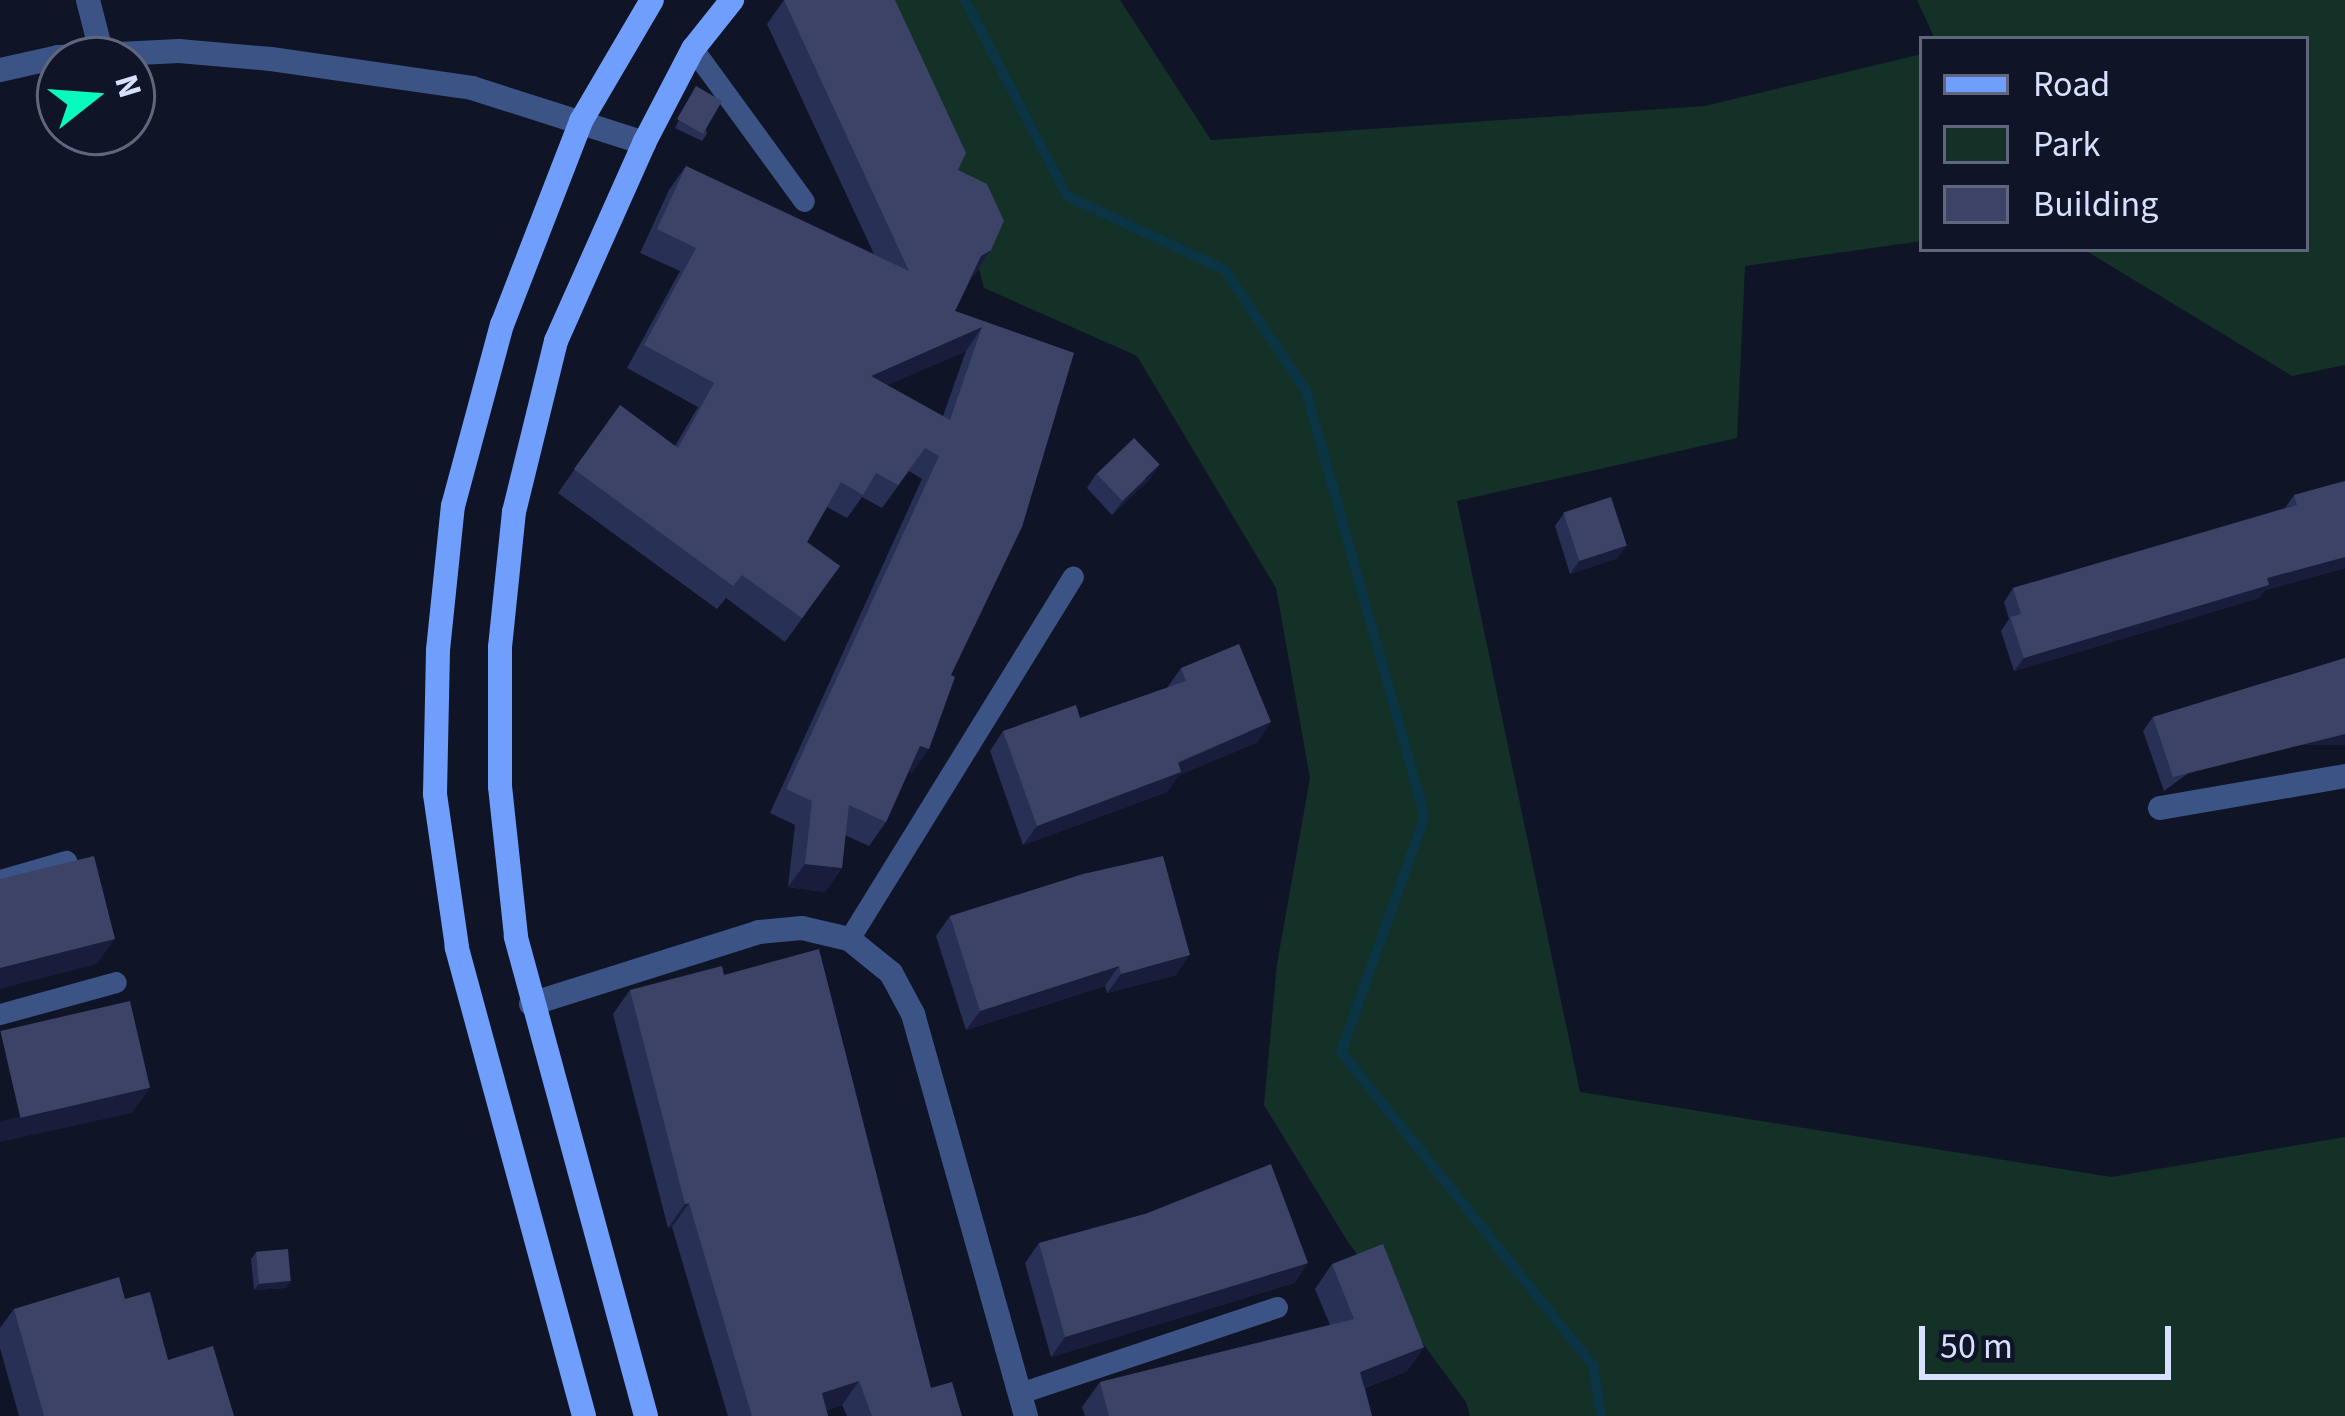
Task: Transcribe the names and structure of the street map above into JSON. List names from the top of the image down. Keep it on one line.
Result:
{"legend":["Road","Park","Building"],"scale_bar":"50 m","north":"right"}
